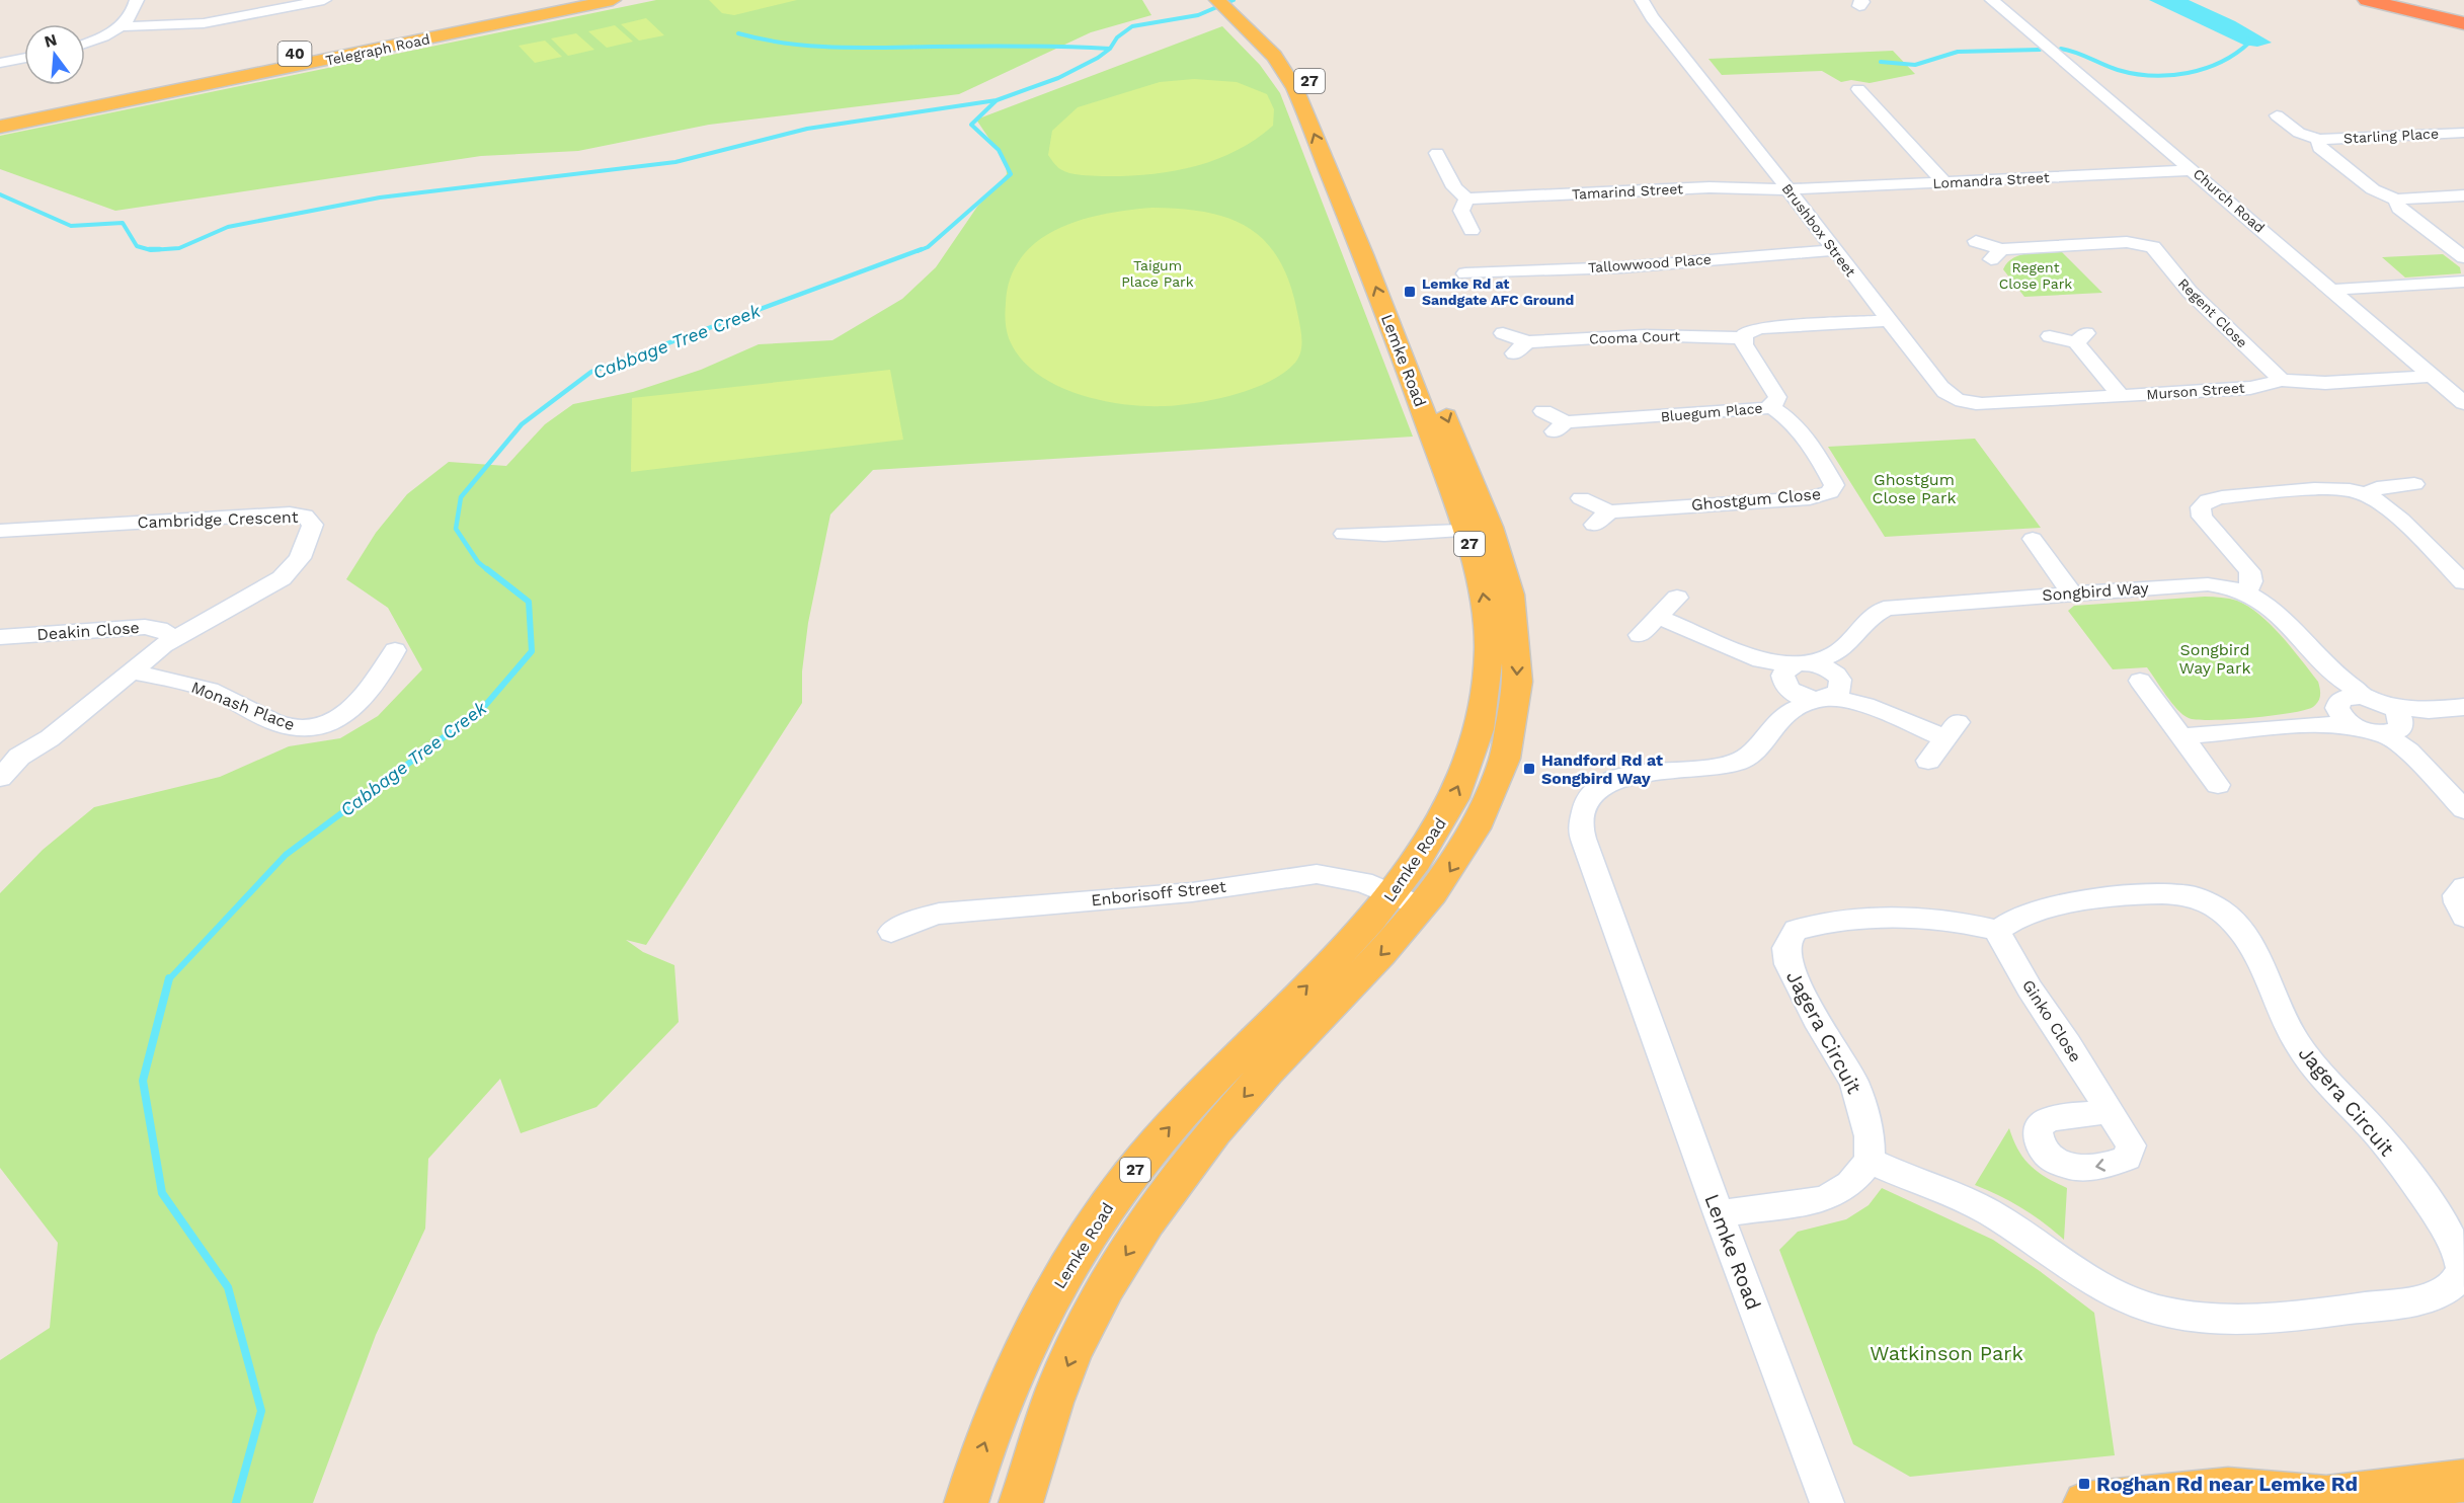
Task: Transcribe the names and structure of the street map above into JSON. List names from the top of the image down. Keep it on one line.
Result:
{"streets":{"main road":["Telegraph Road","40","27","Lemke Road"],"street":["Starling Place","Lomandra Street","Tamarind Street","Church Road","Brushbox Street","Tallowwood Place","Regent Close","Cooma Court","Murson Street","Bluegum Place","Ghostgum Close","Cambridge Crescent","Songbird Way","Deakin Close","Monash Place","Enborisoff Street","Ginko Close","Jagera Circuit"]},"crossings":[["Lomandra Street","Tamarind Street"],["Lomandra Street","Church Road"],["Lomandra Street","Brushbox Street"],["Tamarind Street","Brushbox Street"],["Church Road","Murson Street"],["Brushbox Street","Tallowwood Place"],["Brushbox Street","Murson Street"],["Regent Close","Murson Street"],["Cooma Court","Bluegum Place"],["Lemke Road","Enborisoff Street"],["Bluegum Place","Ghostgum Close"],["Cambridge Crescent","Deakin Close"],["Cambridge Crescent","Monash Place"],["Ginko Close","Jagera Circuit"]],"water":["Cabbage Tree Creek"],"parks":["Taigum Place Park","Regent Close Park","Ghostgum Close Park","Songbird Way Park","Watkinson Park"],"places":{"transit":["Lemke Rd at Sandgate AFC Ground","Handford Rd at Songbird Way","Roghan Rd near Lemke Rd"]},"north":"top"}
